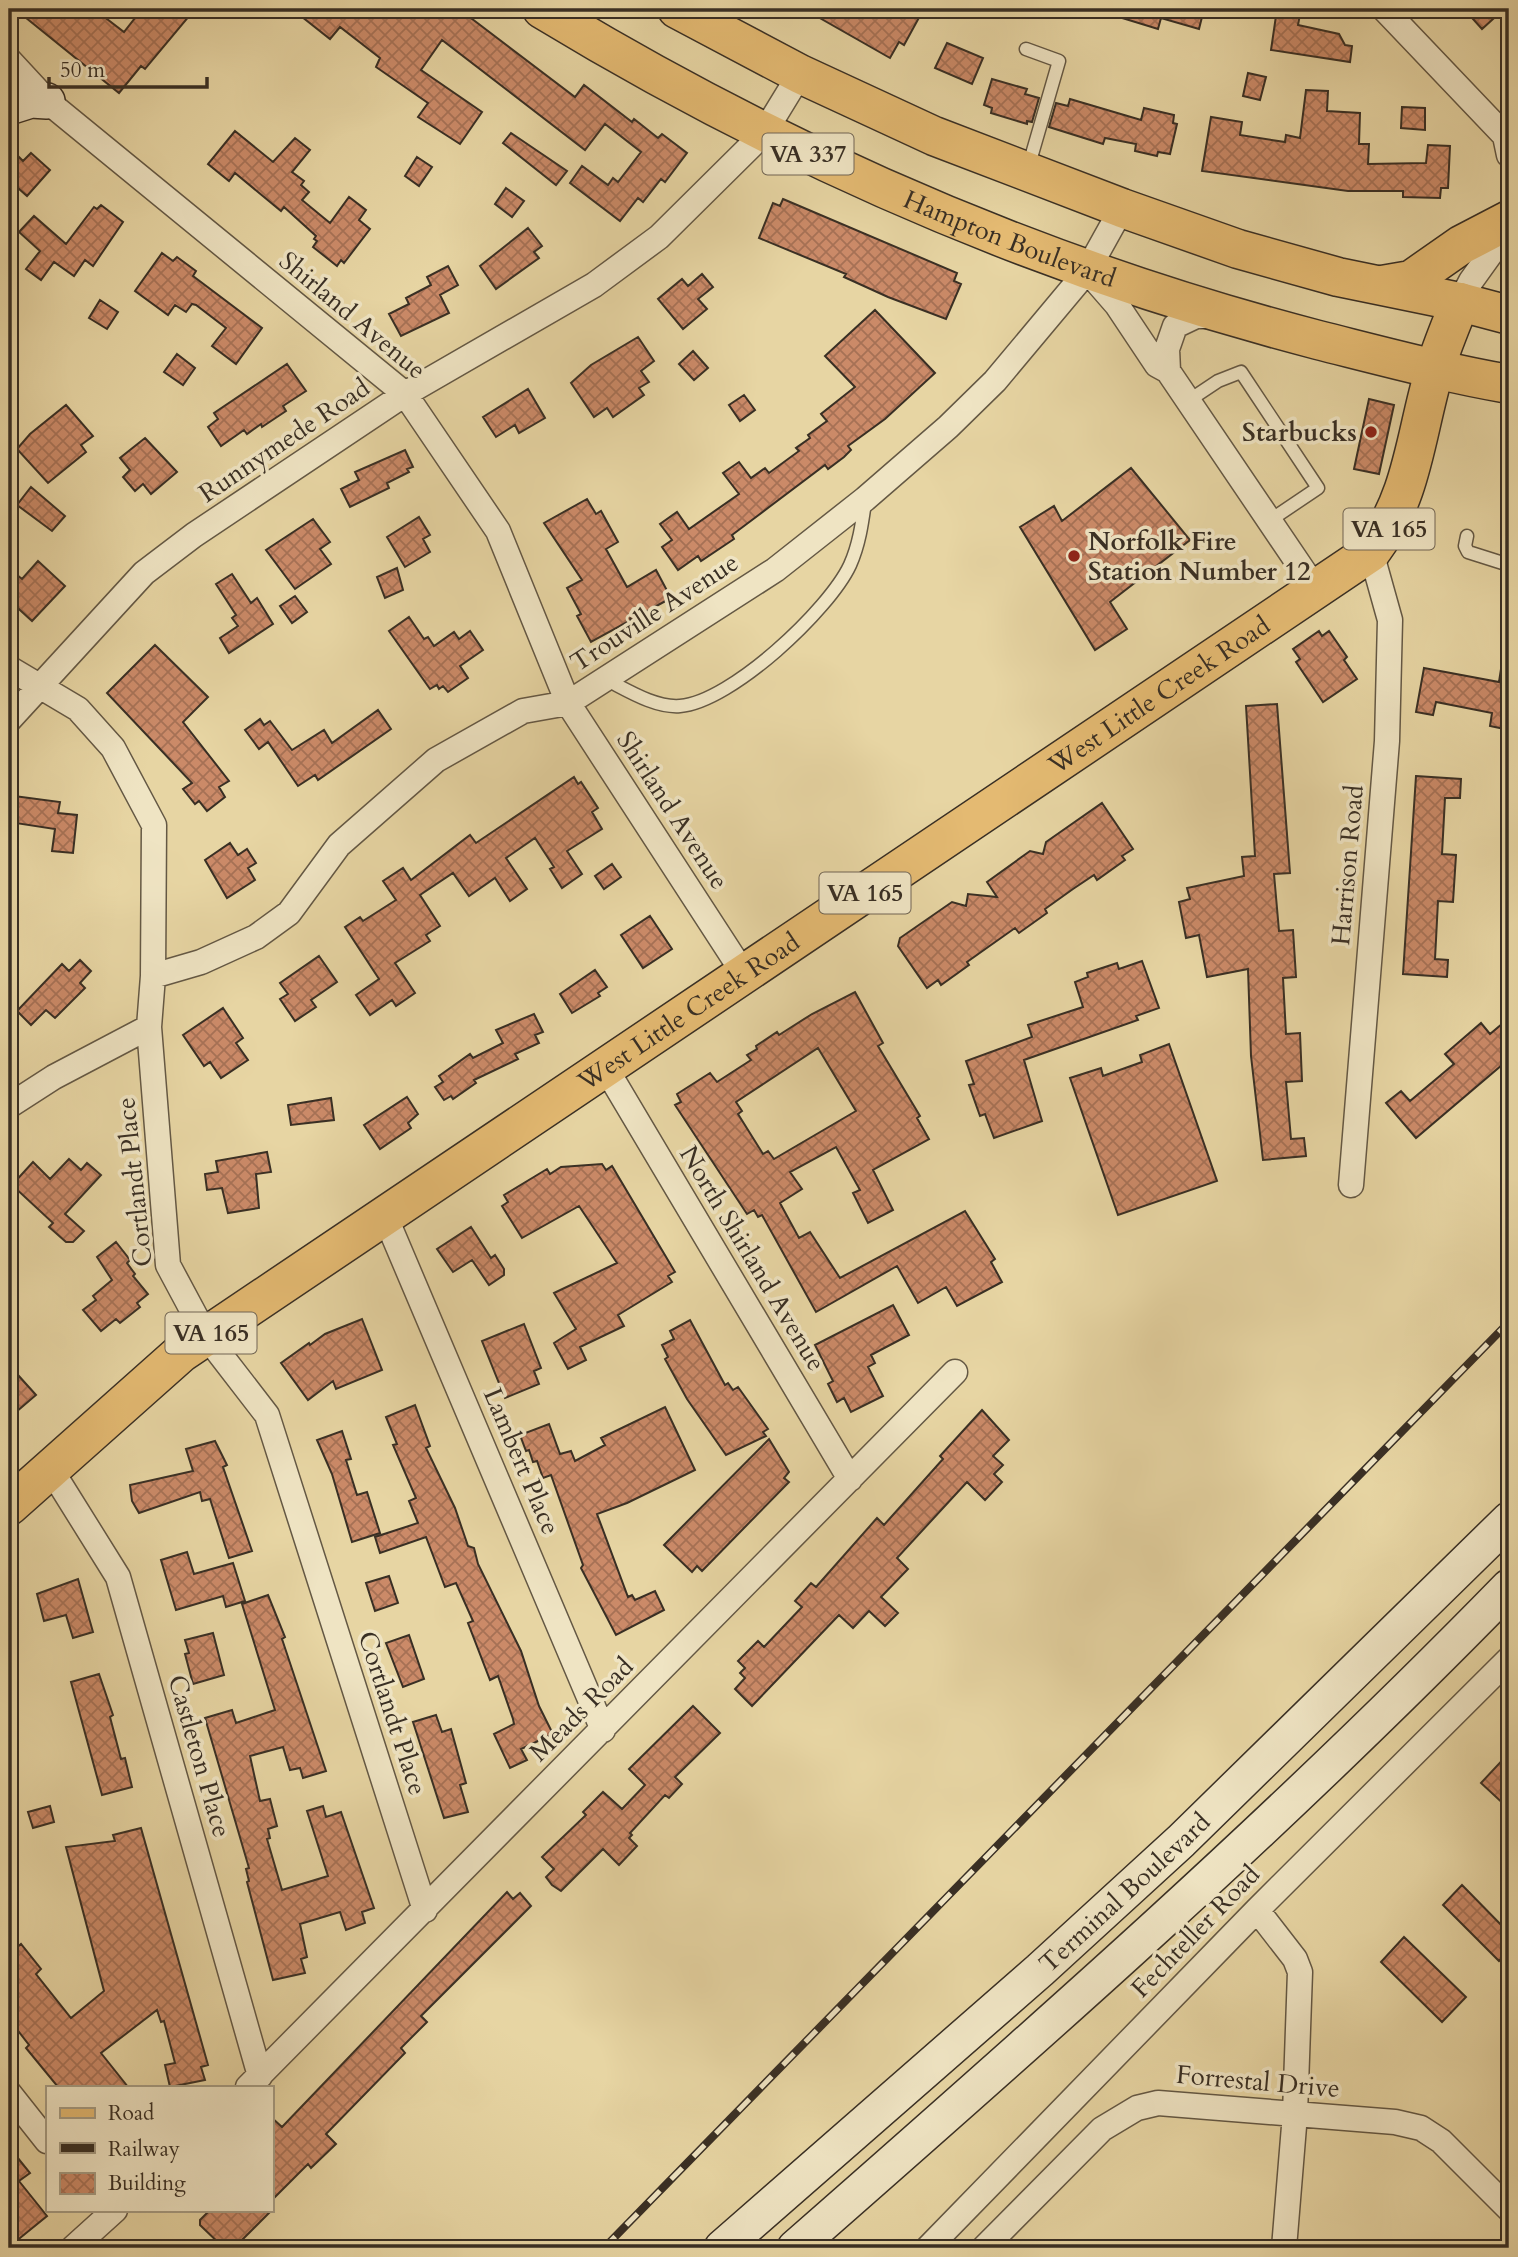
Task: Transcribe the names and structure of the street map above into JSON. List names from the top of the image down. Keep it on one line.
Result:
{"streets":{"main road":["VA 337","Hampton Boulevard","VA 165","West Little Creek Road","Terminal Boulevard"],"street":["Shirland Avenue","Runnymede Road","Trouville Avenue","Harrison Road","Cortlandt Place","North Shirland Avenue","Lambert Place","Meads Road","Castleton Place","Fechteller Road","Forrestal Drive"]},"crossings":[["VA 337","Runnymede Road"],["VA 337","Trouville Avenue"],["VA 337","West Little Creek Road"],["Hampton Boulevard","Runnymede Road"],["Hampton Boulevard","Trouville Avenue"],["Hampton Boulevard","West Little Creek Road"],["Shirland Avenue","Runnymede Road"],["Shirland Avenue","Trouville Avenue"],["Shirland Avenue","West Little Creek Road"],["Runnymede Road","Cortlandt Place"],["Trouville Avenue","Cortlandt Place"],["West Little Creek Road","Harrison Road"],["West Little Creek Road","Cortlandt Place"],["West Little Creek Road","North Shirland Avenue"],["West Little Creek Road","Lambert Place"],["West Little Creek Road","Castleton Place"],["Cortlandt Place","Meads Road"],["North Shirland Avenue","Meads Road"],["Lambert Place","Meads Road"],["Meads Road","Castleton Place"]],"places":["Starbucks","Norfolk Fire Station Number 12"],"legend":["Road","Railway","Building"],"scale_bar":"50 m"}
